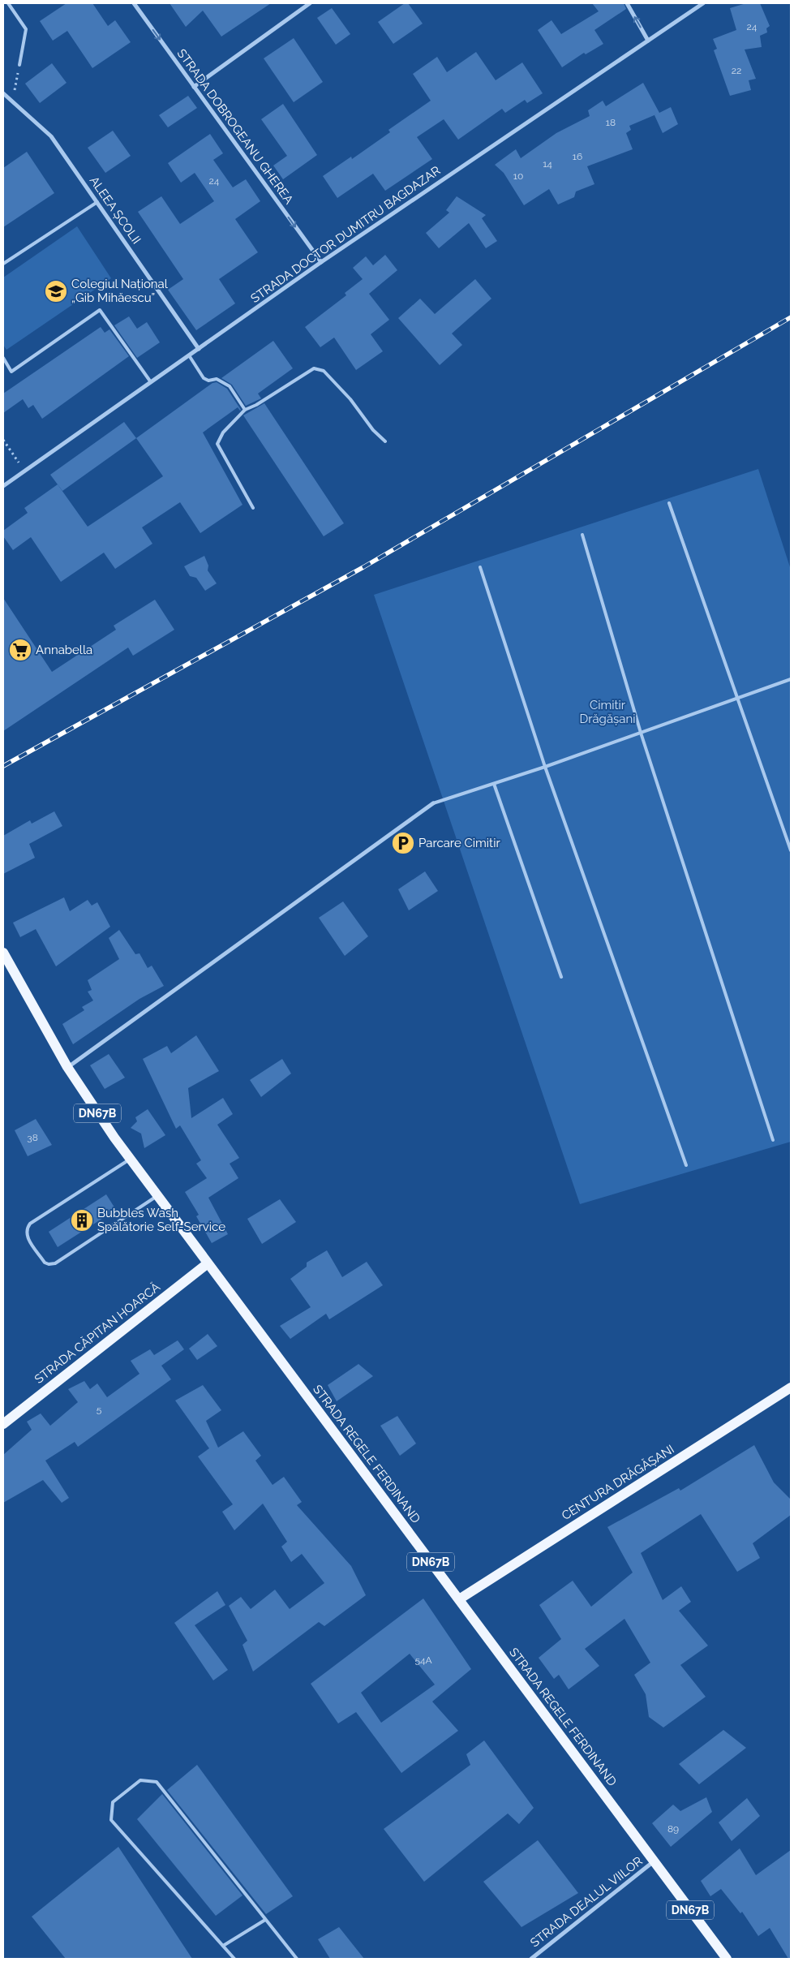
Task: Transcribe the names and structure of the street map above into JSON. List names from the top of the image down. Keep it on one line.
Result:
{"streets":{"main road":["DN67B","STRADA CĂPITAN HOARCĂ","STRADA REGELE FERDINAND","CENTURA DRĂGĂȘANI"],"street":["STRADA DOBROGEANU GHEREA","ALEEA ȘCOLII","STRADA DOCTOR DUMITRU BAGDAZAR","STRADA DEALUL VIILOR"]},"crossings":[["STRADA DOBROGEANU GHEREA","STRADA DOCTOR DUMITRU BAGDAZAR"],["ALEEA ȘCOLII","STRADA DOCTOR DUMITRU BAGDAZAR"],["STRADA CĂPITAN HOARCĂ","STRADA REGELE FERDINAND"],["STRADA REGELE FERDINAND","CENTURA DRĂGĂȘANI"],["STRADA REGELE FERDINAND","STRADA DEALUL VIILOR"]],"one_way":["STRADA DOBROGEANU GHEREA"],"parks":["Cimitir Drăgășani"],"places":{"school or university":["Colegiul Național „Gib Mihăescu”"],"supermarket":["Annabella"],"parking":["Parcare Cimitir"],"building":["Bubbles Wash Spălătorie Self-Service"]},"house_numbers":["24","22","18","16","14","10","24","38","5","54A","89"]}
